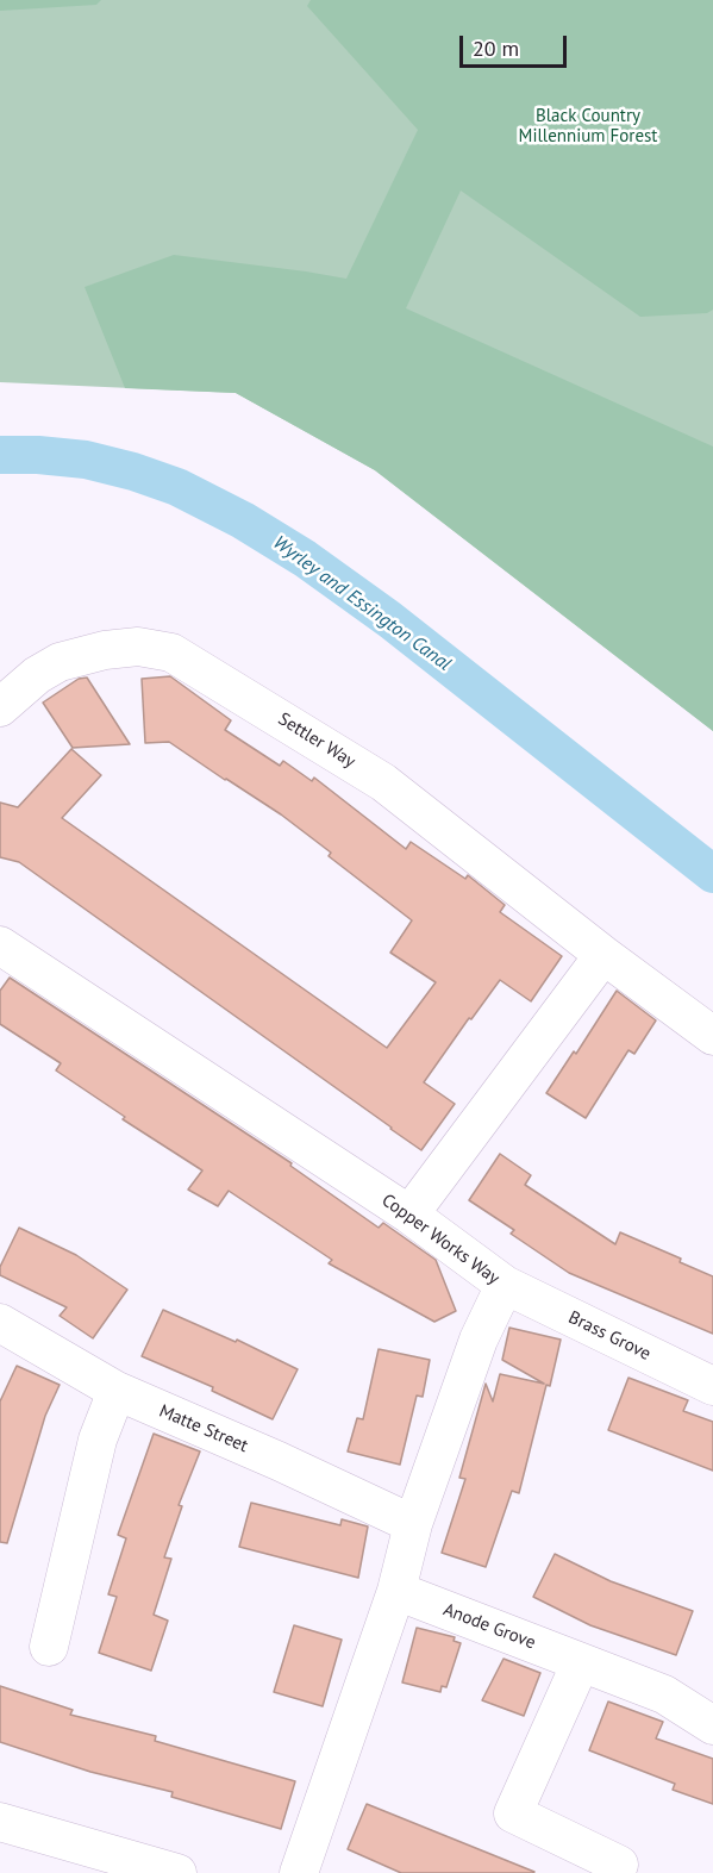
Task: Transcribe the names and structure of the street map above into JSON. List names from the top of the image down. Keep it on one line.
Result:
{"streets":{"street":["Settler Way","Copper Works Way","Brass Grove","Matte Street","Anode Grove"]},"crossings":[["Copper Works Way","Brass Grove"],["Copper Works Way","Matte Street"],["Copper Works Way","Anode Grove"]],"water":["Wyrley and Essington Canal"],"parks":["Black Country Millennium Forest"],"scale_bar":"20 m"}
